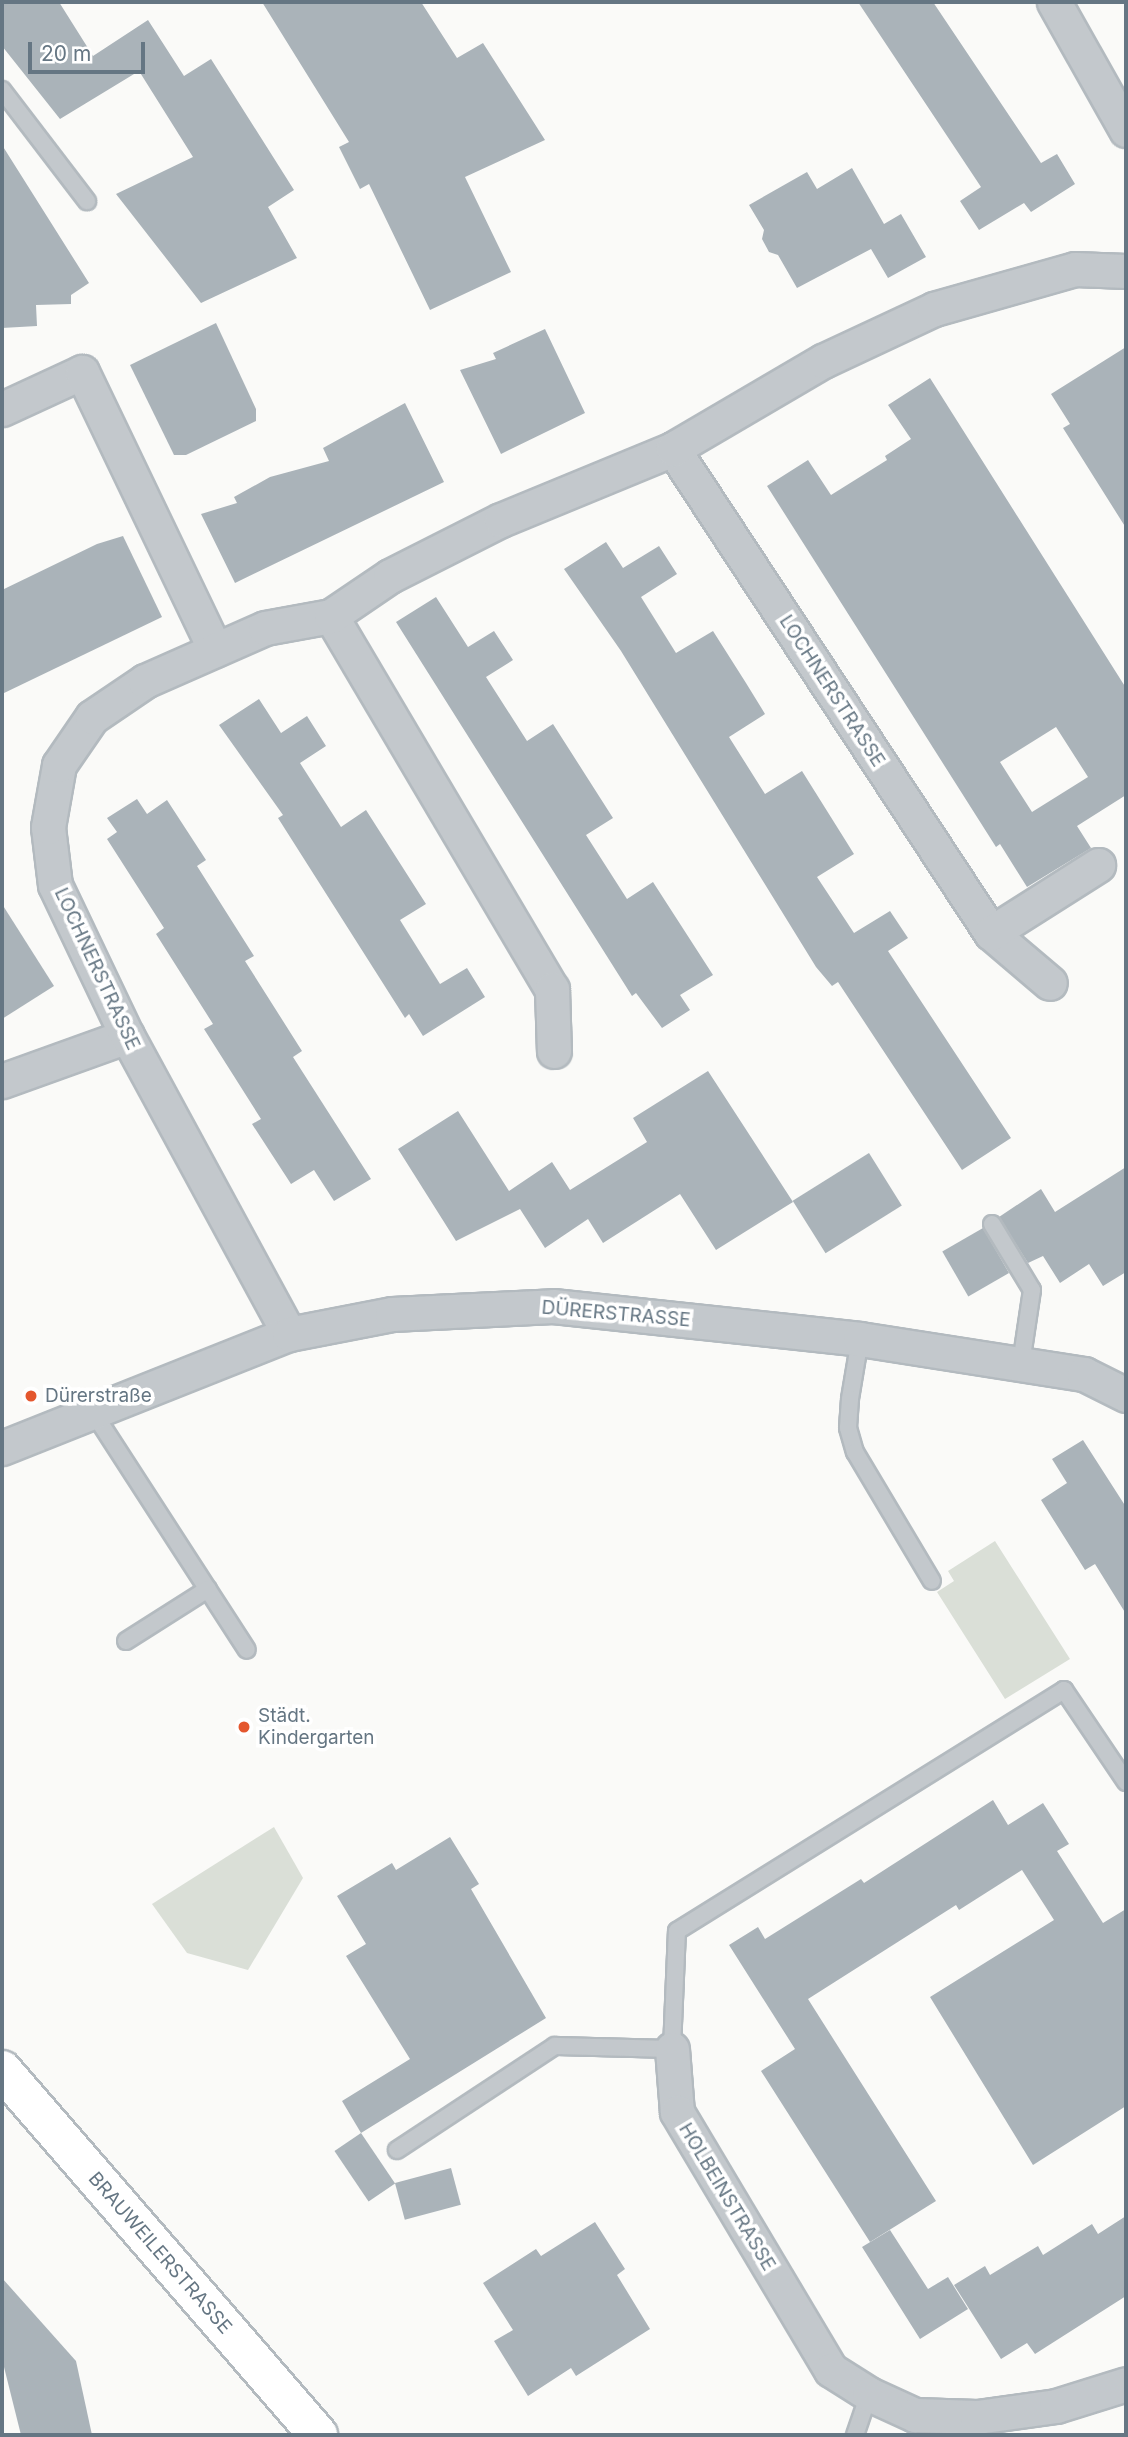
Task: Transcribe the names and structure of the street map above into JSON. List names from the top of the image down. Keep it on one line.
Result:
{"streets":{"main road":["BRAUWEILERSTRASSE"],"street":["LOCHNERSTRASSE","DÜRERSTRASSE","HOLBEINSTRASSE"]},"crossings":[["LOCHNERSTRASSE","DÜRERSTRASSE"]],"places":["Dürerstraße","Städt. Kindergarten"],"scale_bar":"20 m"}
